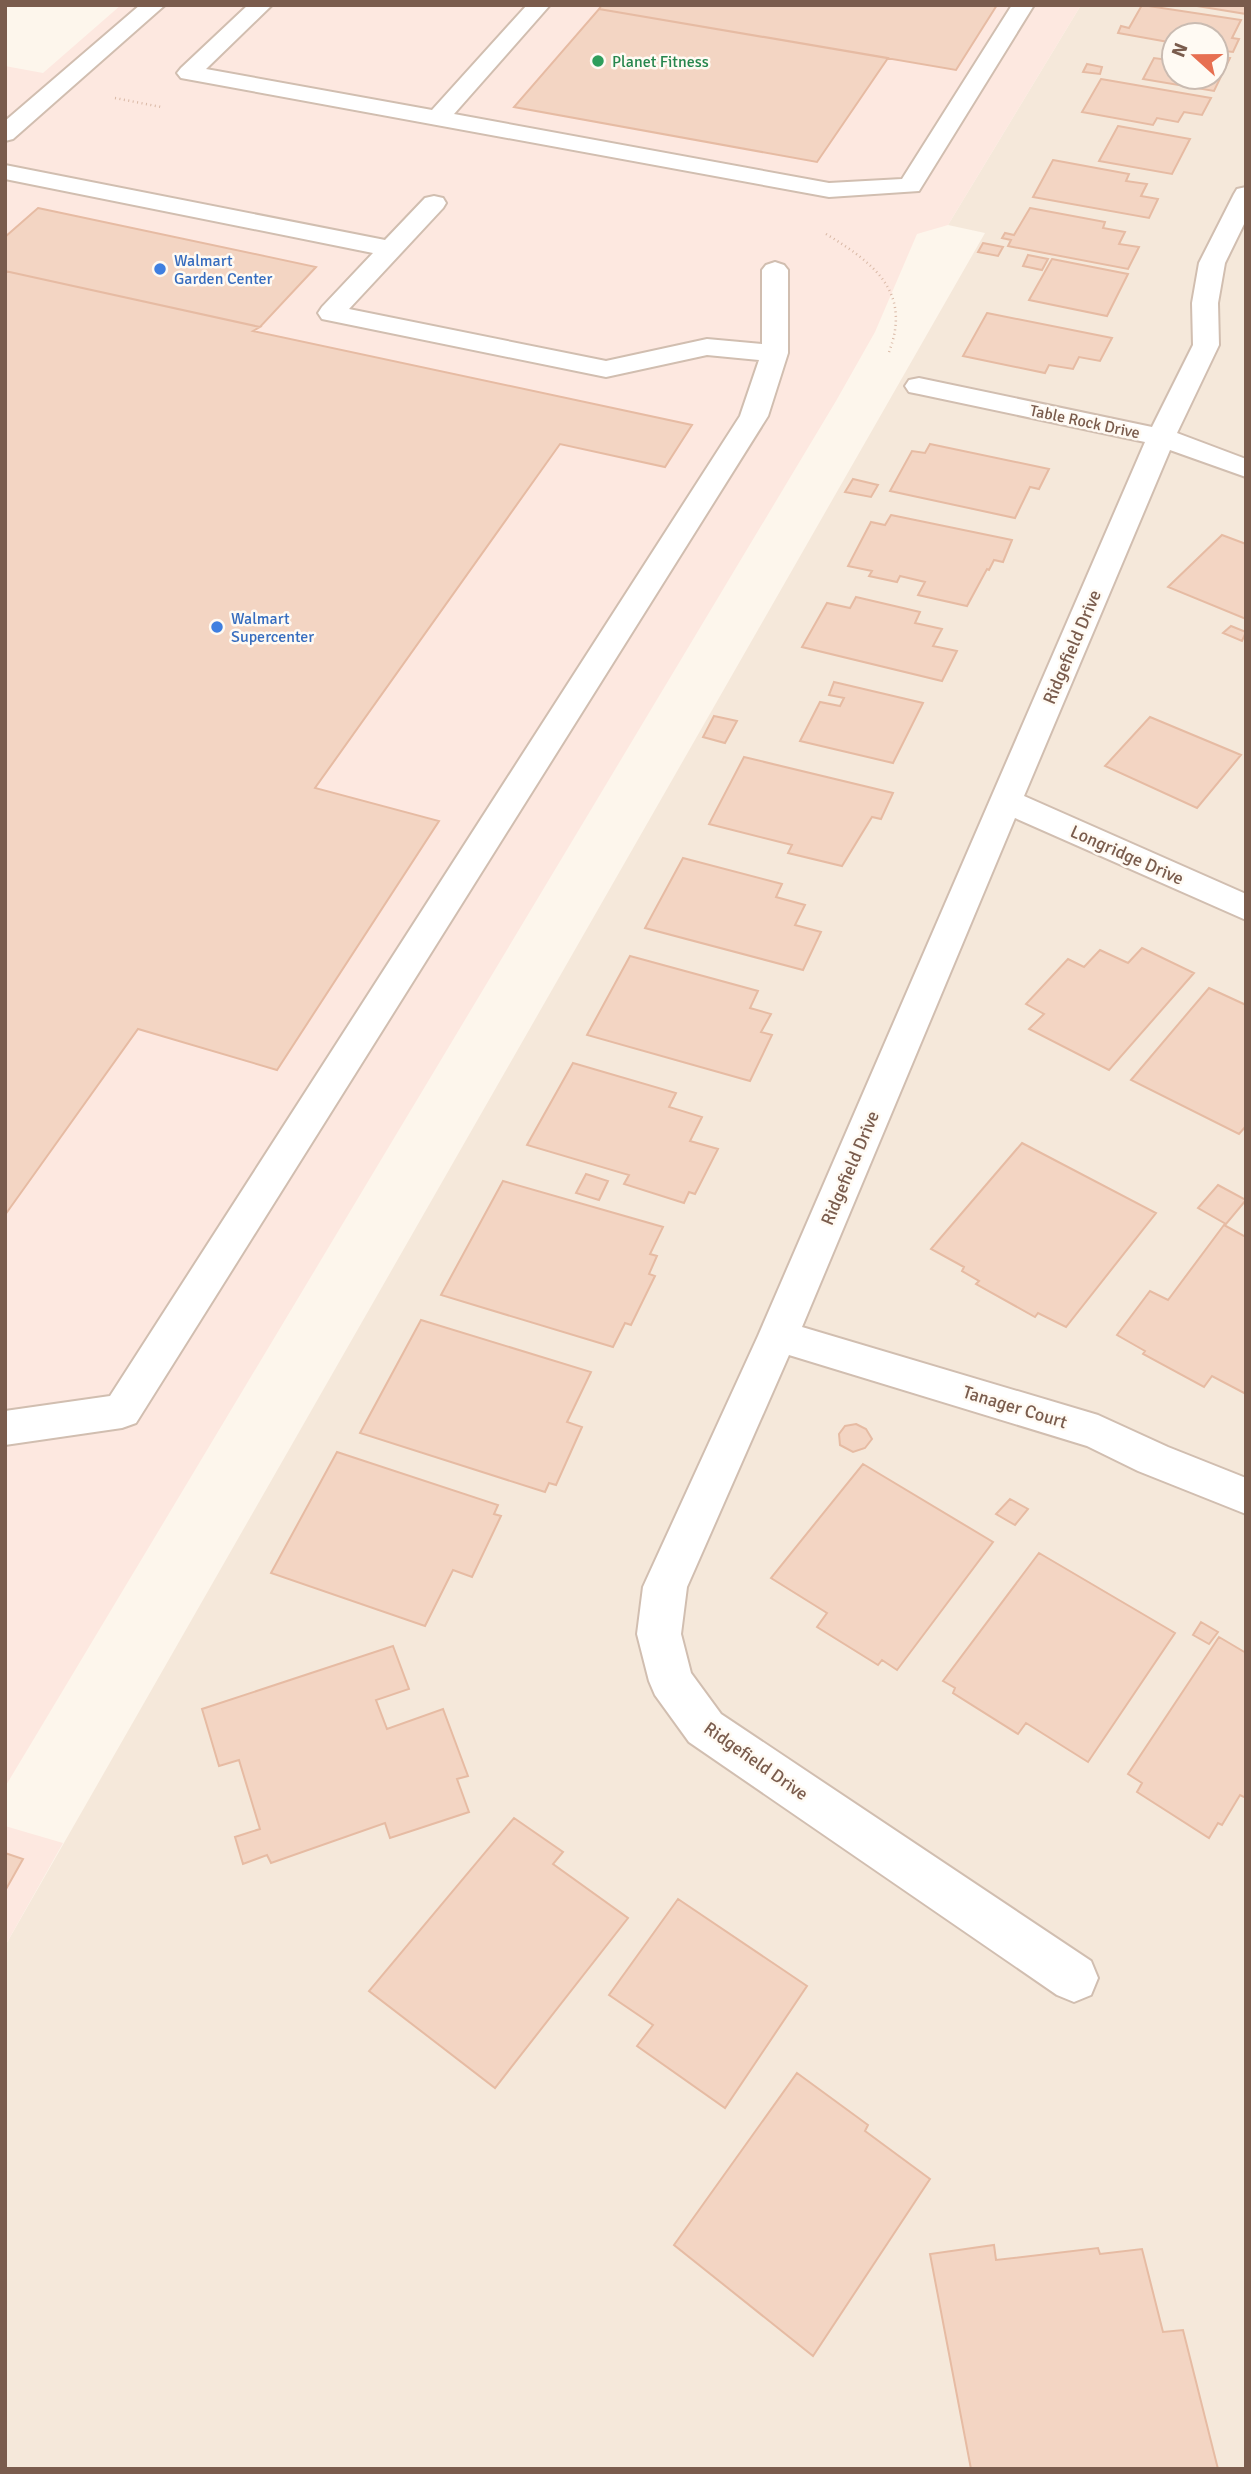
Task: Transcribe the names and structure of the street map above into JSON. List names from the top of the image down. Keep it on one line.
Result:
{"streets":{"street":["Table Rock Drive","Ridgefield Drive","Longridge Drive","Tanager Court"]},"crossings":[["Table Rock Drive","Ridgefield Drive"],["Ridgefield Drive","Longridge Drive"],["Ridgefield Drive","Tanager Court"]],"places":["Planet Fitness","Walmart Garden Center","Walmart Supercenter"],"north":"left"}
